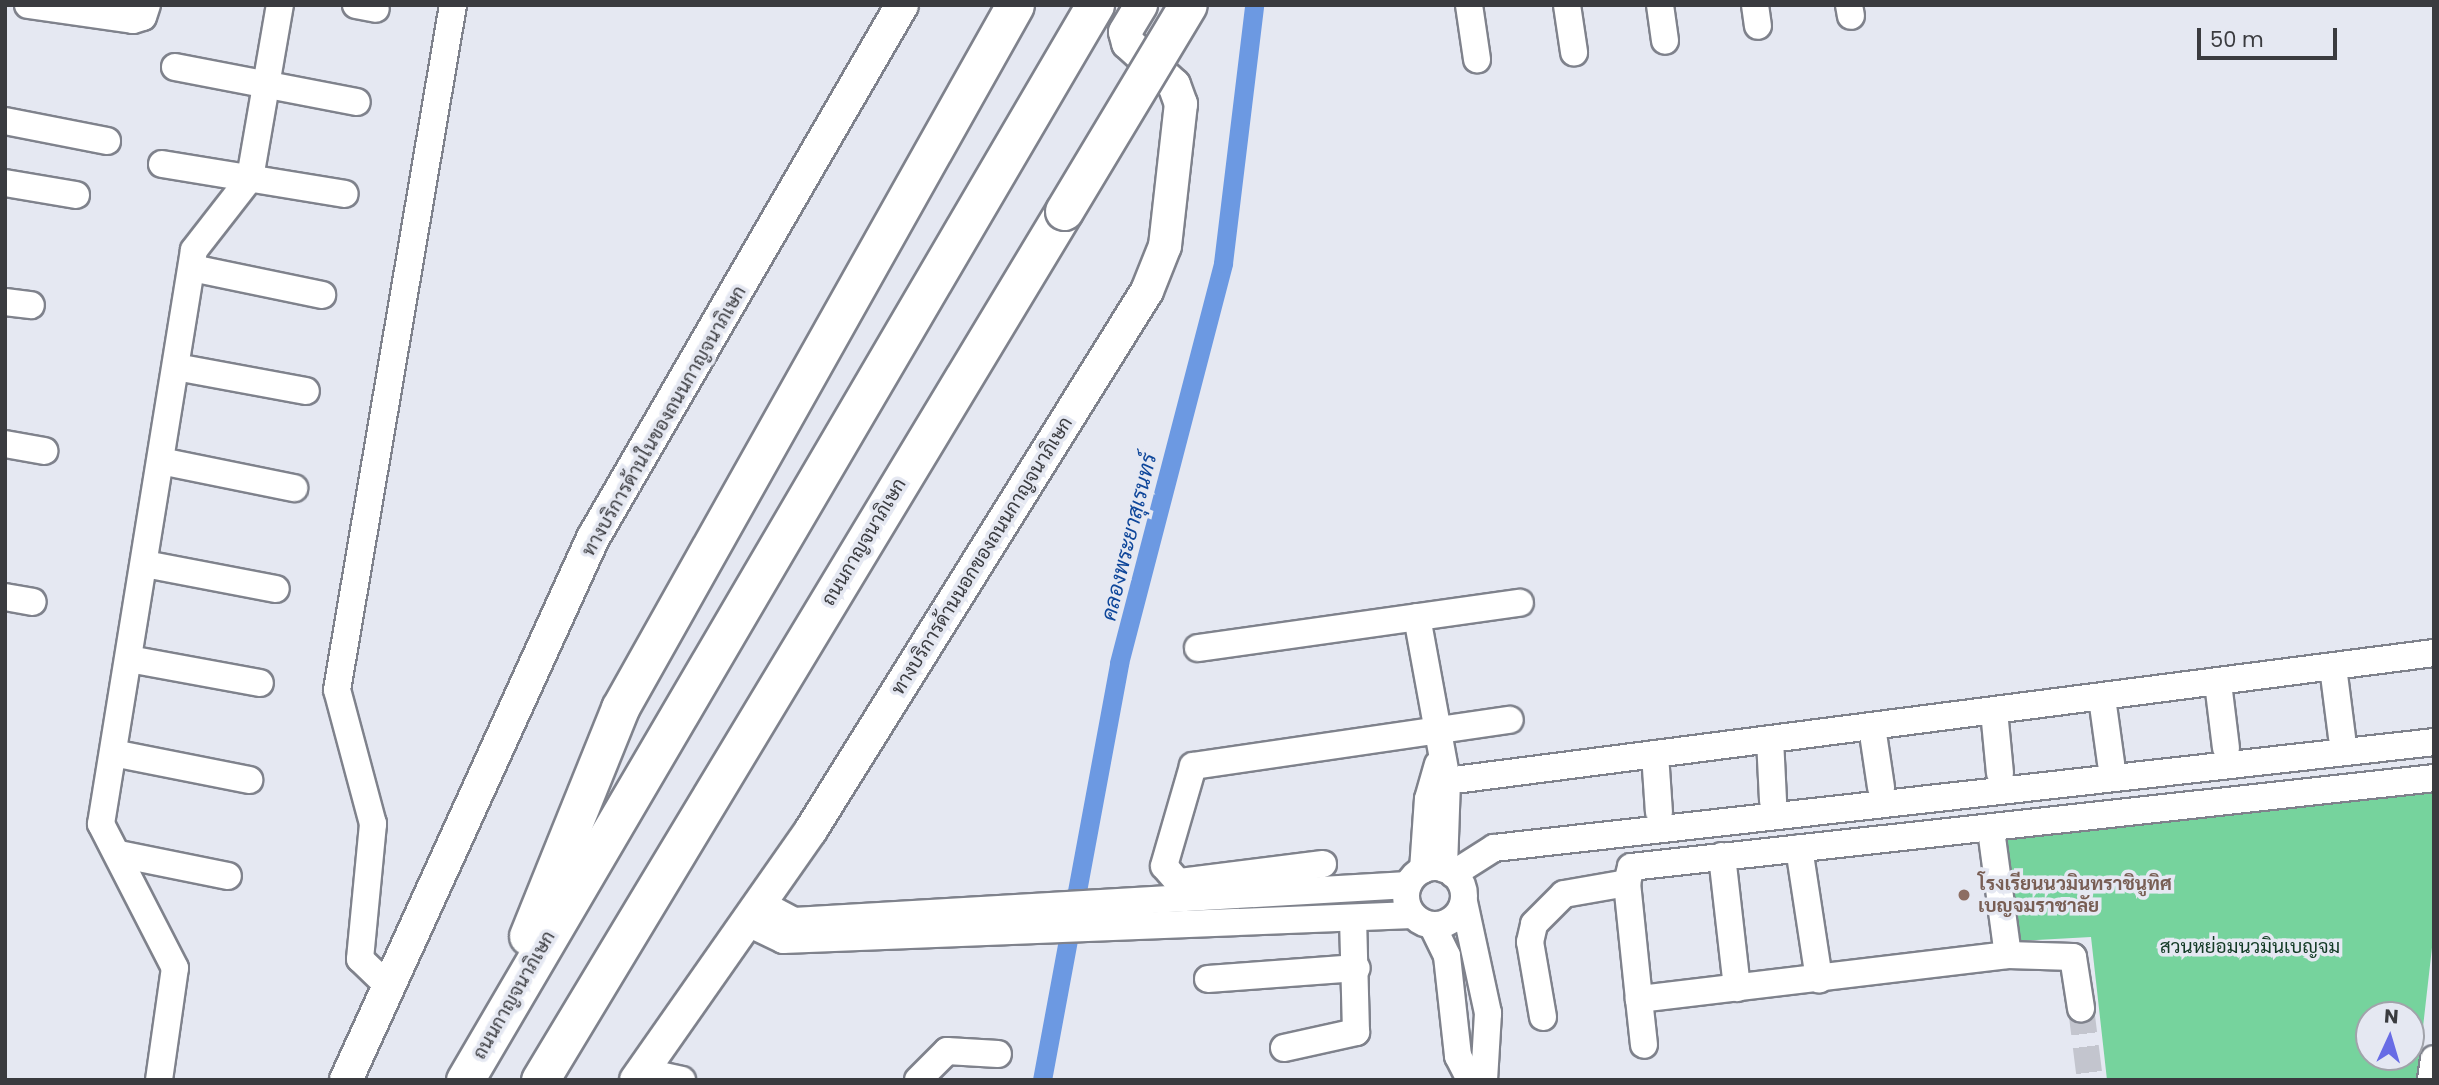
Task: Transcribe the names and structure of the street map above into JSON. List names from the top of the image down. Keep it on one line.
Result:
{"streets":{"highway":["ถนนกาญจนาภิเษก"],"main road":["ทางบริการด้านในของถนนกาญจนาภิเษก","ทางบริการด้านนอกของถนนกาญจนาภิเษก"]},"water":["คลองพระยาสุเรนทร์"],"parks":["สวนหย่อมนวมินเบญจม"],"places":["โรงเรียนนวมินทราชินูทิศ เบญจมราชาลัย"],"scale_bar":"50 m","north":"top"}
